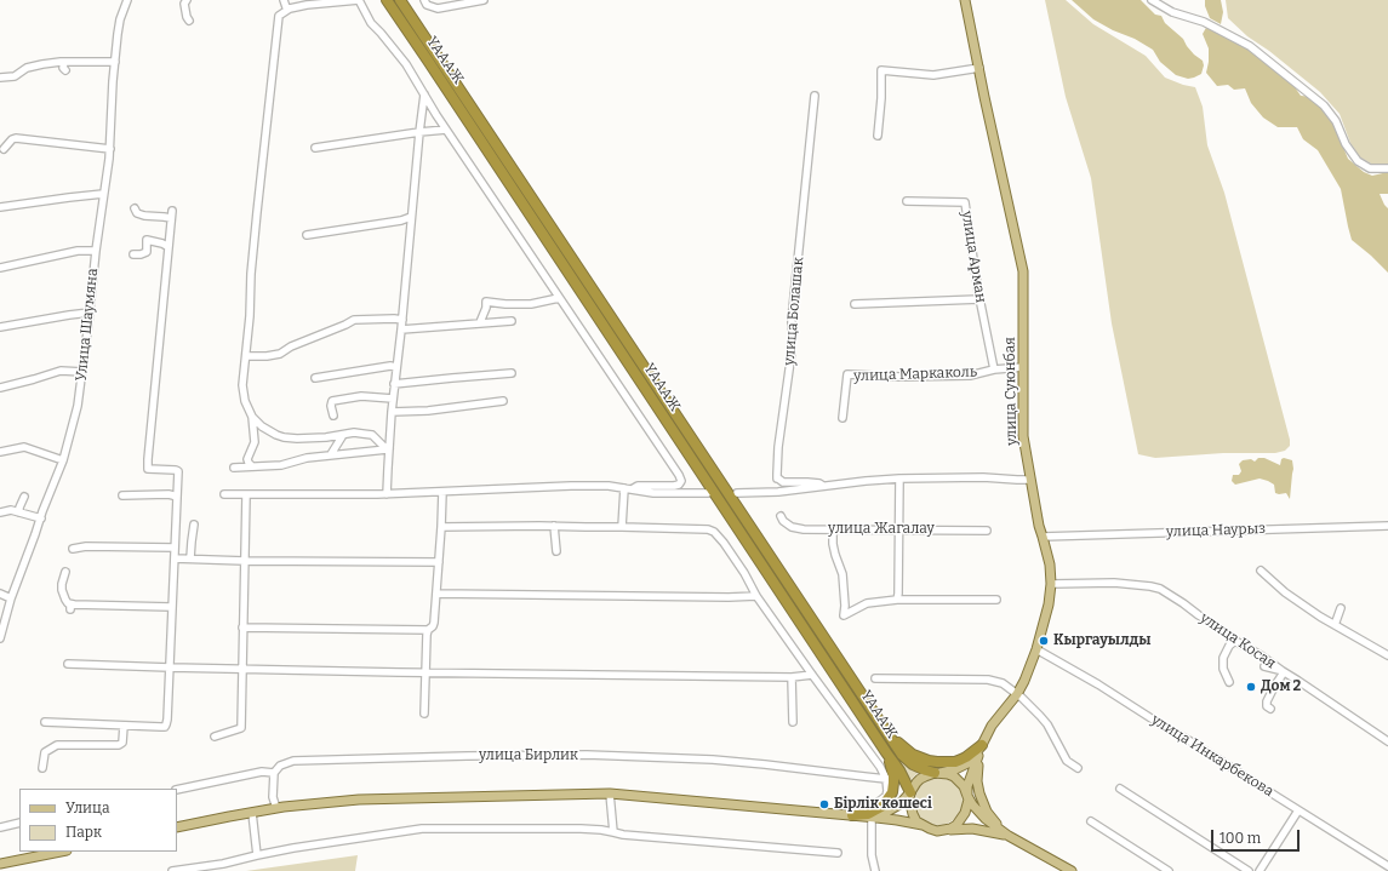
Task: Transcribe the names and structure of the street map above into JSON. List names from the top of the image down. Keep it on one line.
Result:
{"streets":{"highway":["ҮАААЖ"],"main road":["улица Суюнбая"],"street":["улица Арман","улица Болашак","Улица Шаумяна","улица Маркаколь","улица Жагалау","улица Наурыз","улица Косая","улица Бирлик","улица Инкарбекова"]},"crossings":[["ҮАААЖ","улица Суюнбая"],["улица Арман","улица Маркаколь"],["улица Маркаколь","улица Суюнбая"],["улица Суюнбая","улица Наурыз"],["улица Суюнбая","улица Косая"],["улица Суюнбая","улица Инкарбекова"]],"places":["Кыргауылды","Дом 2","Бірлік көшесі"],"legend":["Улица","Парк"],"scale_bar":"100 m"}
